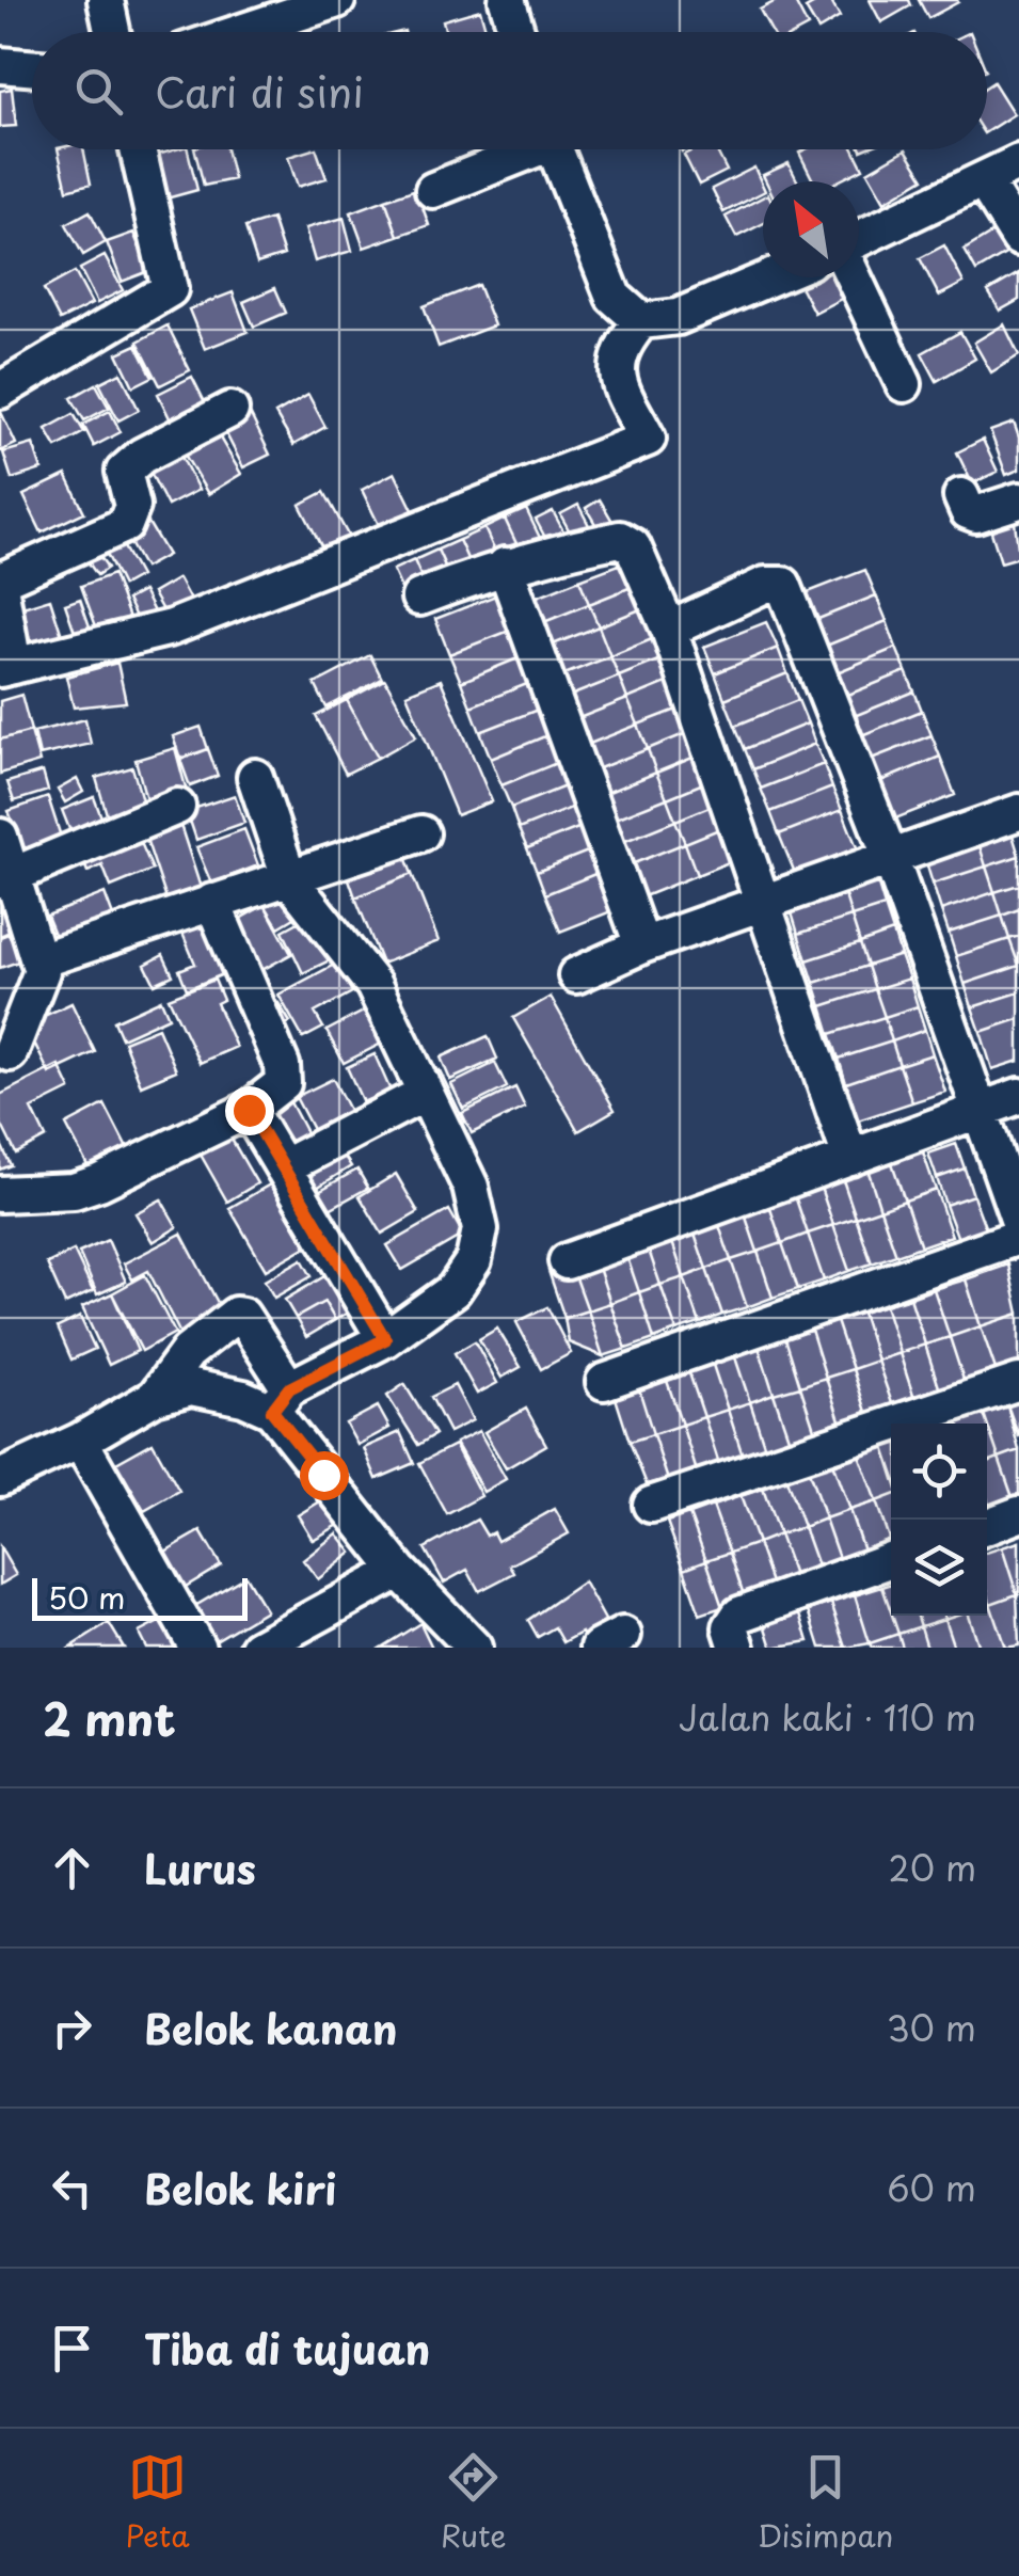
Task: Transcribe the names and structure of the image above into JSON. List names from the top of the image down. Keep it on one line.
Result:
{"scale_bar":"50 m","north":"top left","page":{"search":"Cari di sini","scale":"50 m","heading":["2 mnt","Jalan kaki · 110 m"],"list":[["Lurus","20 m"],["Belok kanan","30 m"],["Belok kiri","60 m"],"Tiba di tujuan"],"nav":["Peta","Rute","Disimpan"]}}
